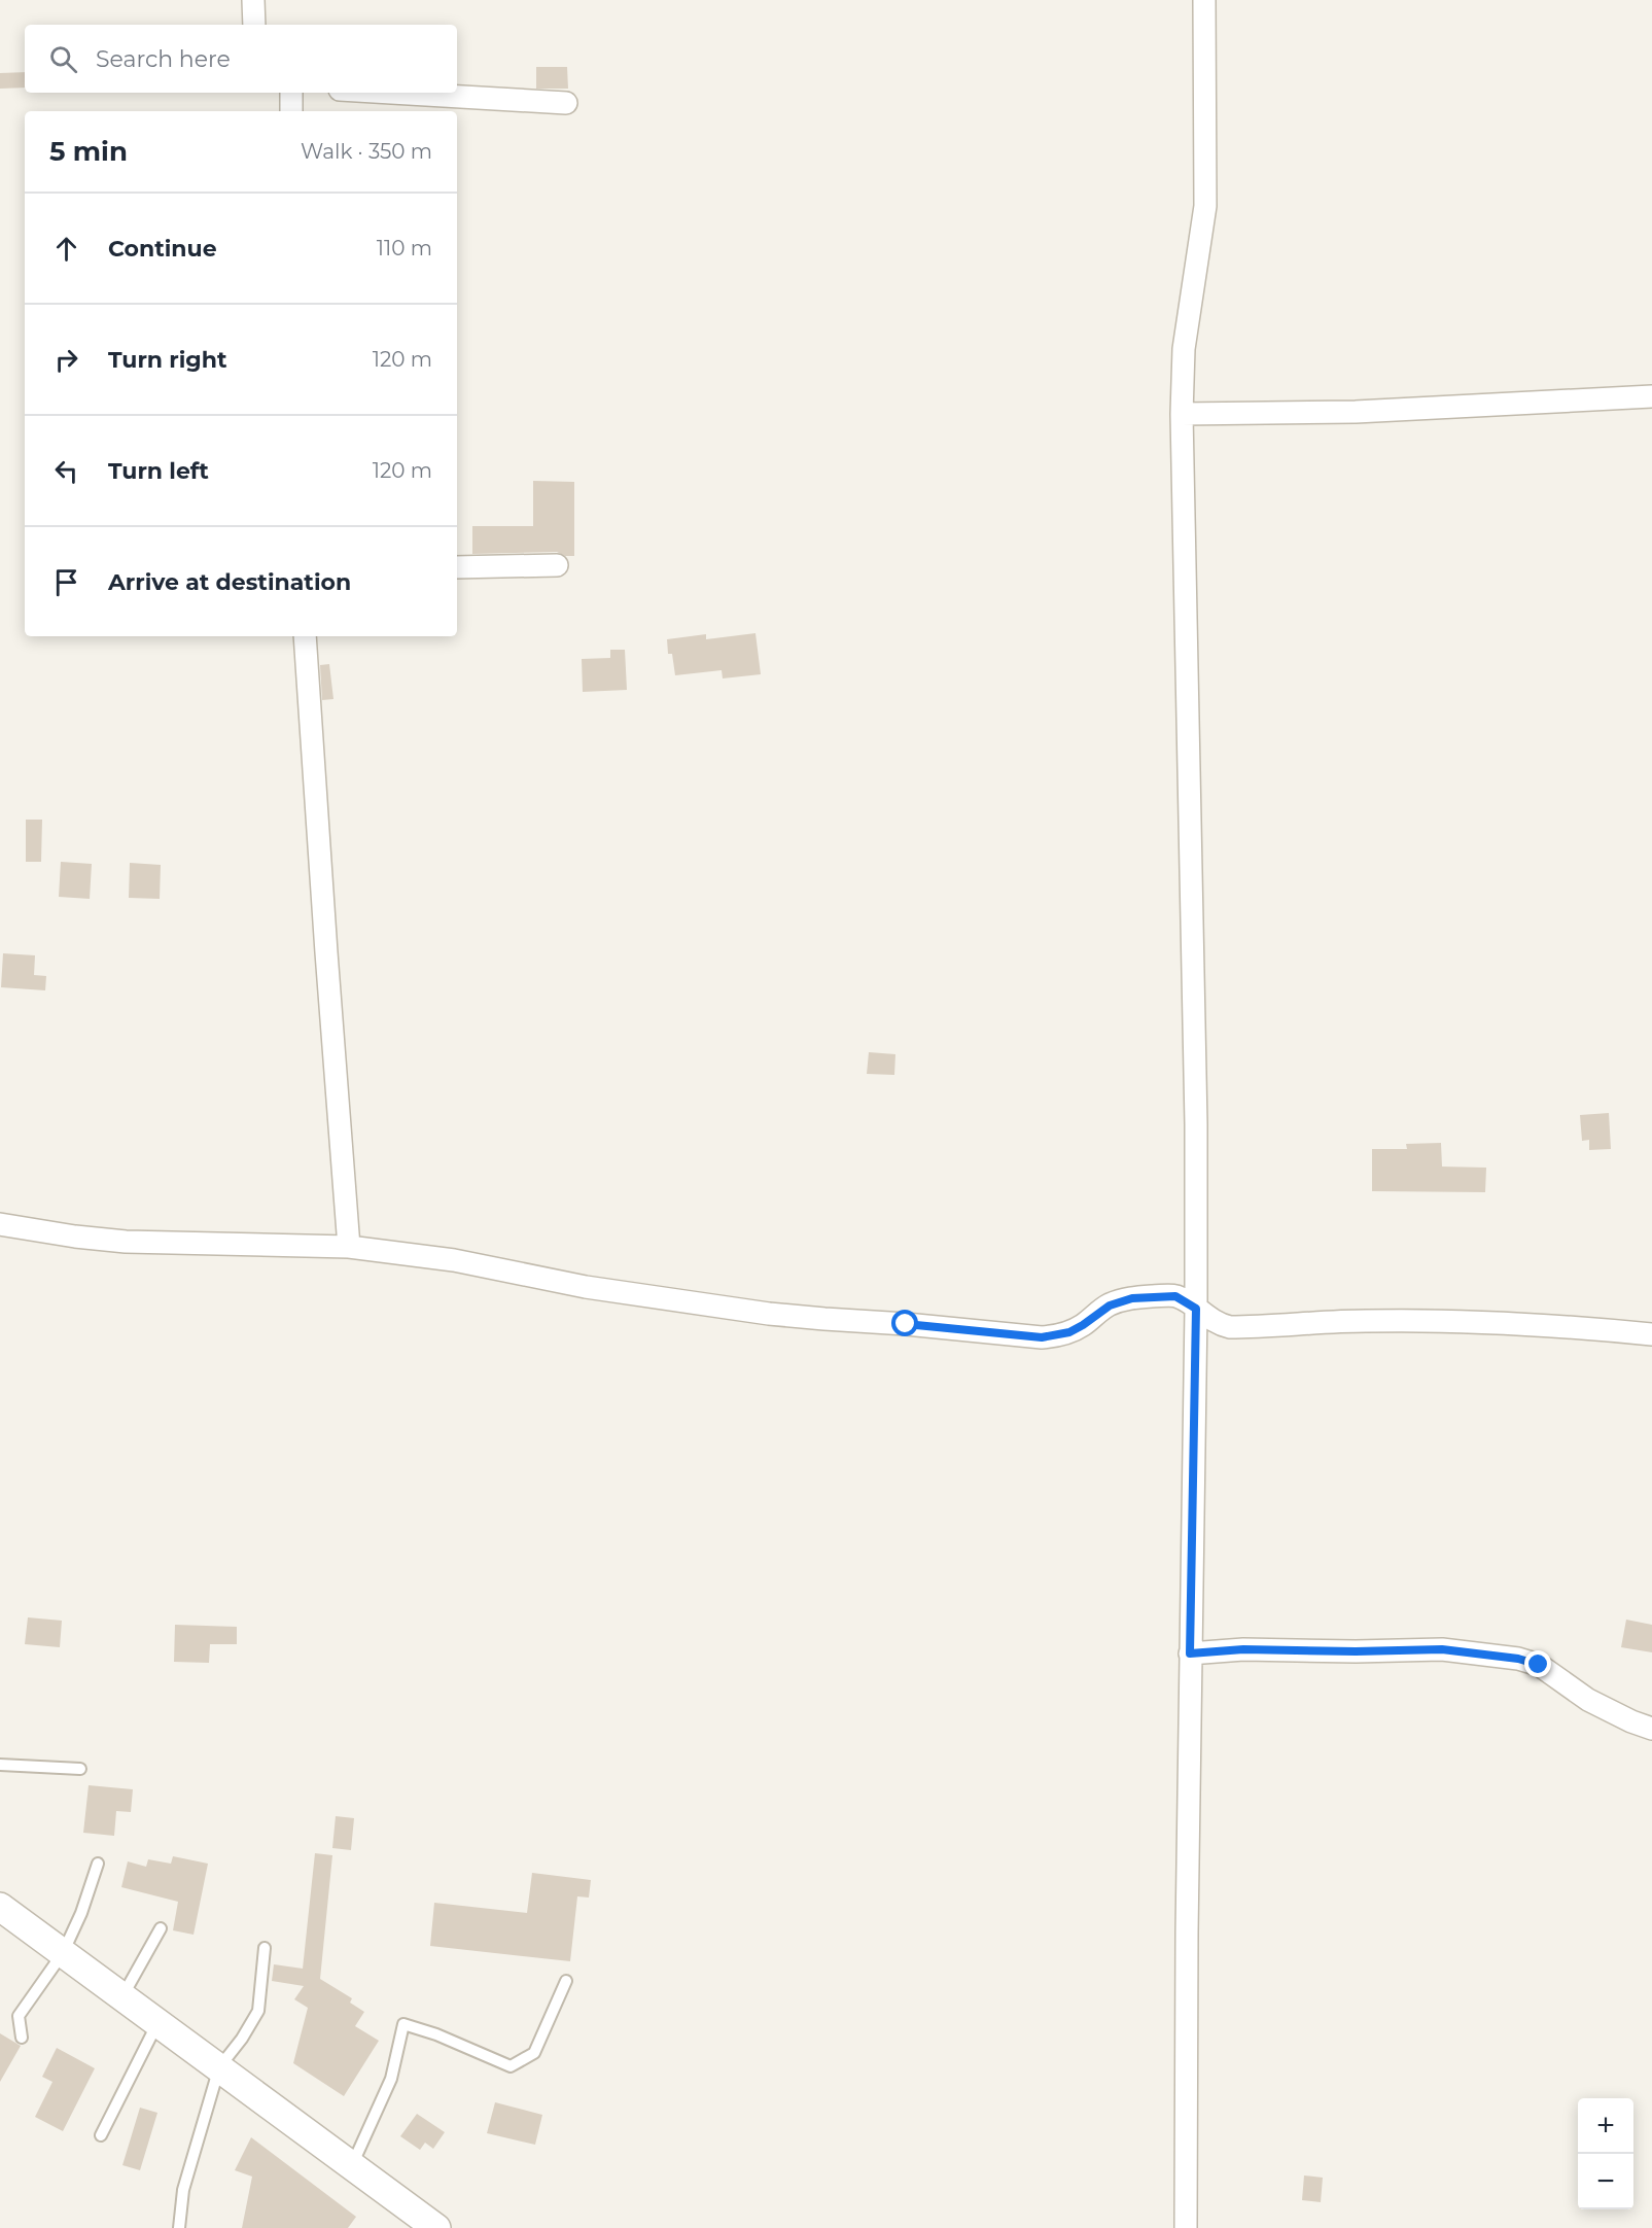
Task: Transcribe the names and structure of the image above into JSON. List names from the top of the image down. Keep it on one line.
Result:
{"page":{"search":"Search here","heading":["5 min","Walk · 350 m"],"list":[["Continue","110 m"],["Turn right","120 m"],["Turn left","120 m"],"Arrive at destination"],"map_buttons":["+","−"]}}
